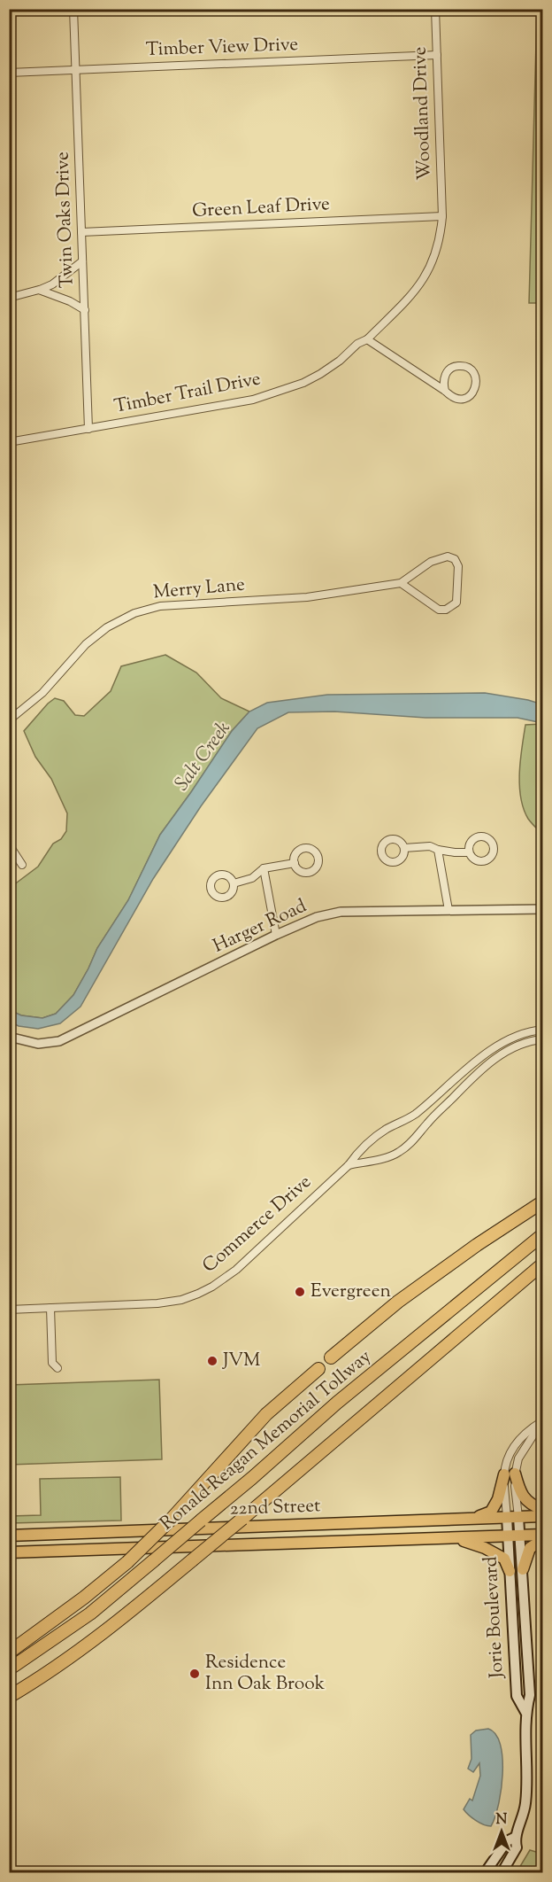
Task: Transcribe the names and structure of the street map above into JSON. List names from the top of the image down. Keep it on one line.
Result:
{"streets":{"highway":["Ronald Reagan Memorial Tollway"],"main road":["22nd Street","Jorie Boulevard"],"street":["Timber View Drive","Woodland Drive","Green Leaf Drive","Twin Oaks Drive","Timber Trail Drive","Merry Lane","Harger Road","Commerce Drive"]},"crossings":[["Timber View Drive","Woodland Drive"],["Timber View Drive","Twin Oaks Drive"],["Woodland Drive","Green Leaf Drive"],["Woodland Drive","Timber Trail Drive"],["Green Leaf Drive","Twin Oaks Drive"],["Green Leaf Drive","Timber Trail Drive"],["Twin Oaks Drive","Timber Trail Drive"],["22nd Street","Jorie Boulevard"]],"water":["Salt Creek"],"places":["Evergreen","JVM","Residence Inn Oak Brook"],"north":"top"}
